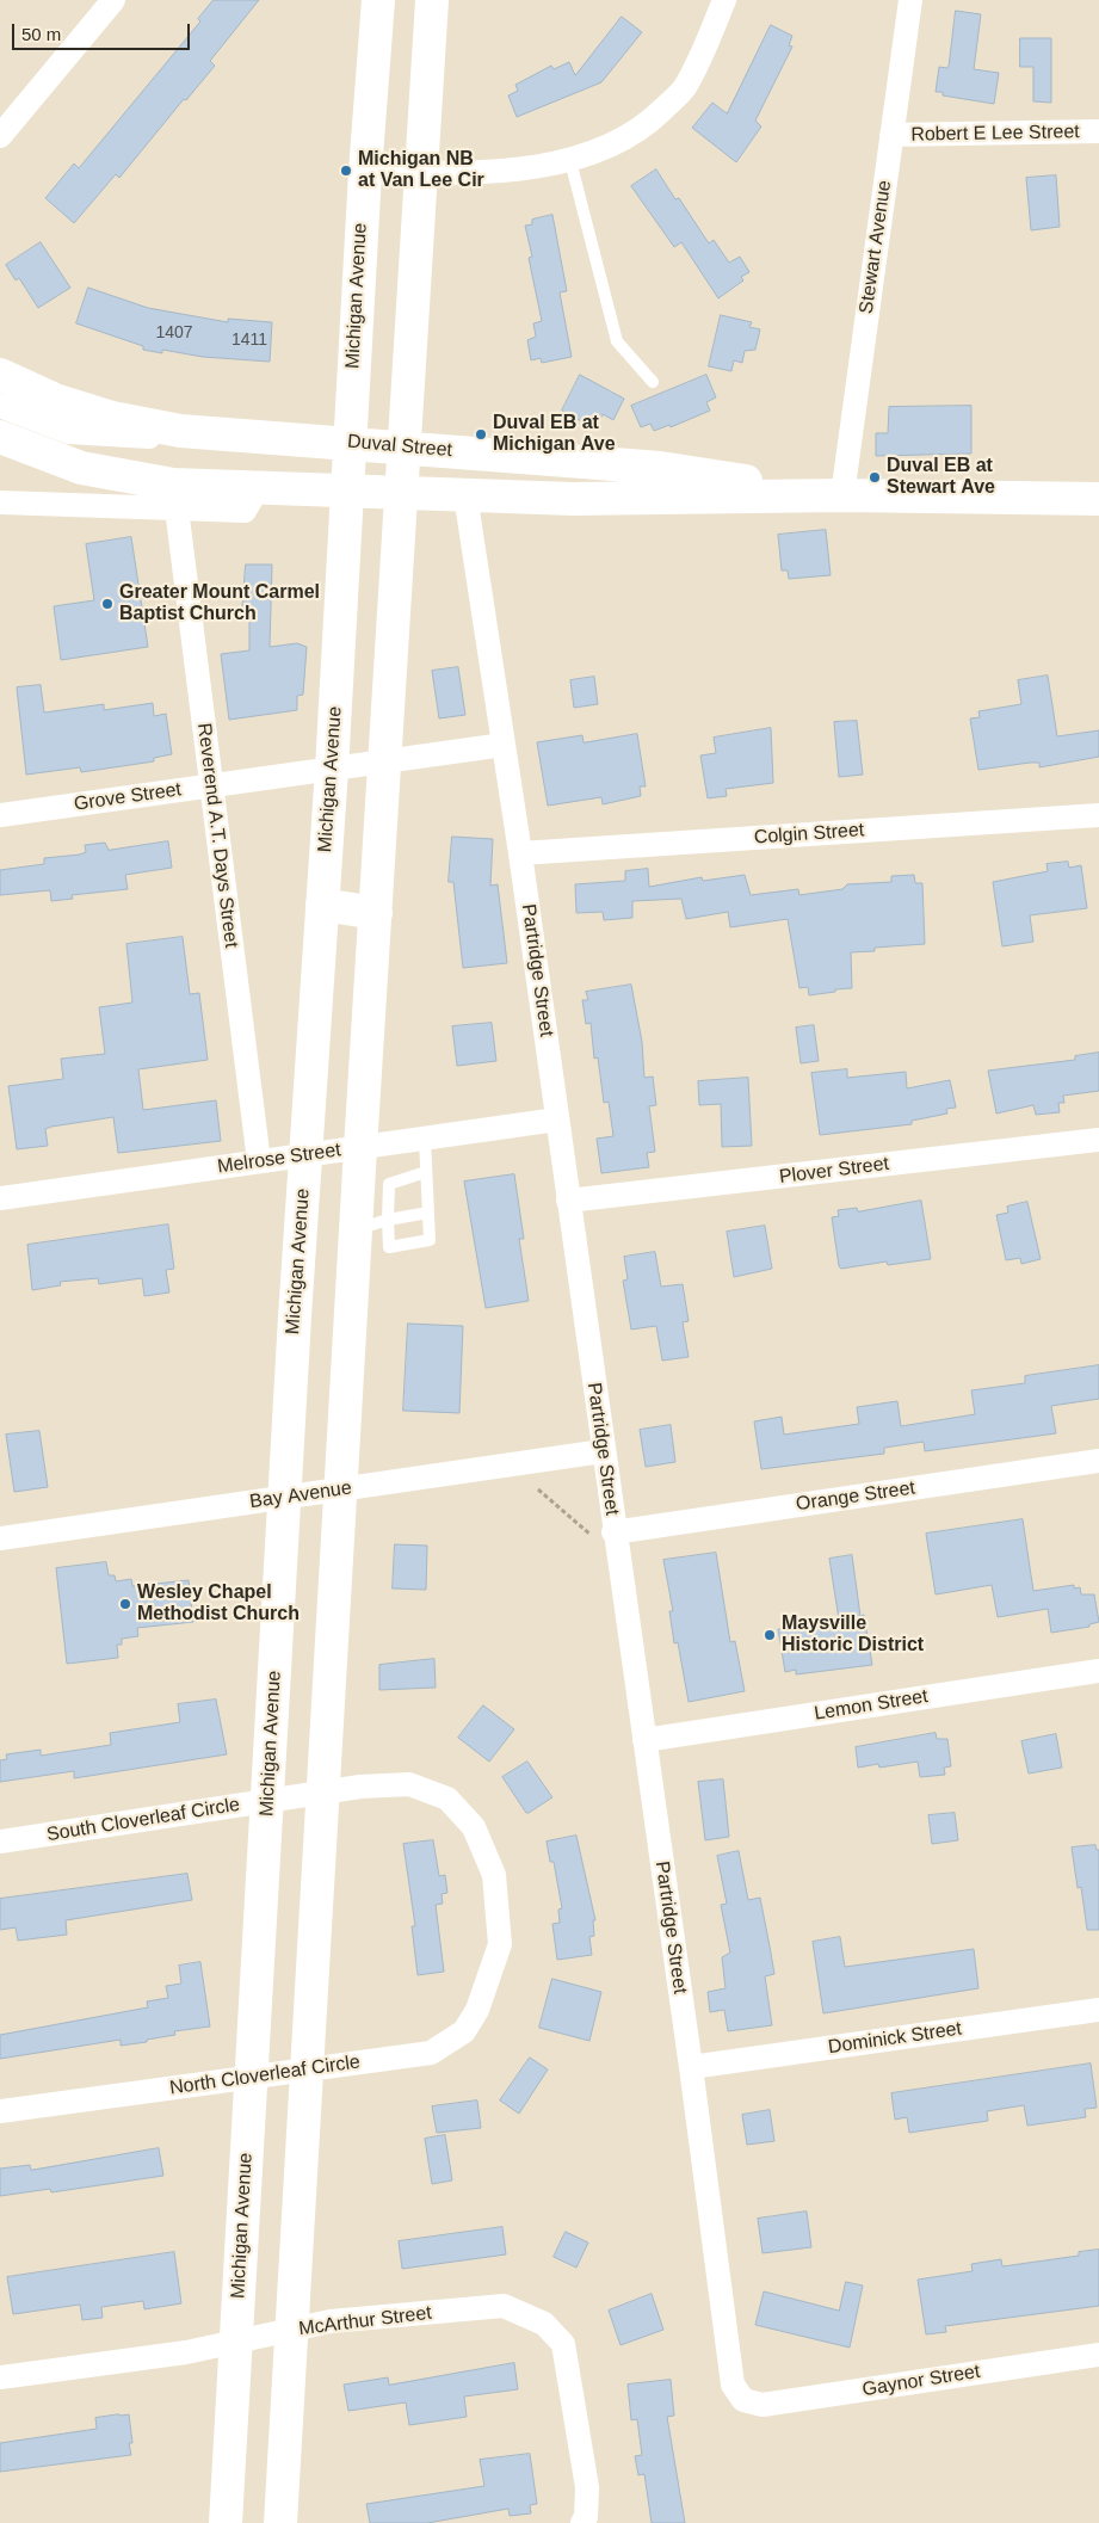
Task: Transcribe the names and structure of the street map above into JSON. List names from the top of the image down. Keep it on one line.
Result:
{"streets":{"main road":["Michigan Avenue","Duval Street"],"street":["Robert E Lee Street","Stewart Avenue","Grove Street","Colgin Street","Reverend A.T. Days Street","Partridge Street","Melrose Street","Plover Street","Bay Avenue","Orange Street","Lemon Street","South Cloverleaf Circle","Dominick Street","North Cloverleaf Circle","McArthur Street","Gaynor Street"]},"crossings":[["Robert E Lee Street","Stewart Avenue"],["Stewart Avenue","Duval Street"],["Michigan Avenue","Duval Street"],["Michigan Avenue","Grove Street"],["Michigan Avenue","Melrose Street"],["Michigan Avenue","Bay Avenue"],["Michigan Avenue","South Cloverleaf Circle"],["Michigan Avenue","North Cloverleaf Circle"],["Michigan Avenue","McArthur Street"],["Duval Street","Partridge Street"],["Grove Street","Reverend A.T. Days Street"],["Grove Street","Partridge Street"],["Colgin Street","Partridge Street"],["Reverend A.T. Days Street","Melrose Street"],["Partridge Street","Melrose Street"],["Partridge Street","Plover Street"],["Partridge Street","Bay Avenue"],["Partridge Street","Orange Street"],["Partridge Street","Lemon Street"],["Partridge Street","Dominick Street"],["Partridge Street","Gaynor Street"],["South Cloverleaf Circle","North Cloverleaf Circle"]],"places":["Michigan NB at Van Lee Cir","Duval EB at Michigan Ave","Duval EB at Stewart Ave","Greater Mount Carmel Baptist Church","Wesley Chapel Methodist Church","Maysville Historic District"],"house_numbers":["1407","1411"],"scale_bar":"50 m"}
